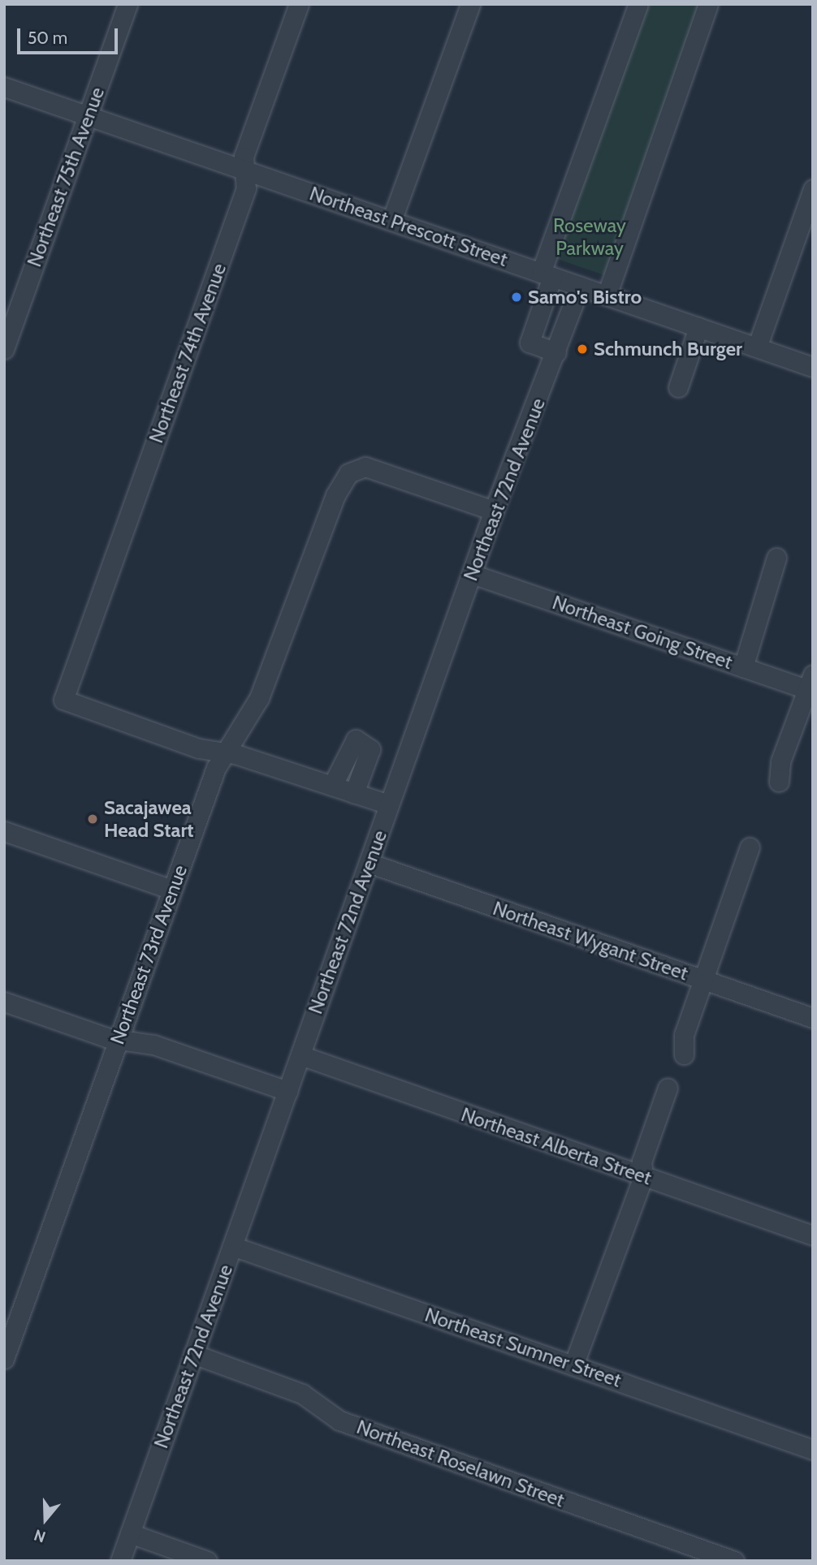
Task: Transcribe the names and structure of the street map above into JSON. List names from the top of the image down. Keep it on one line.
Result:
{"streets":{"street":["Northeast 75th Avenue","Northeast Prescott Street","Northeast 74th Avenue","Northeast 72nd Avenue","Northeast Going Street","Northeast Wygant Street","Northeast 73rd Avenue","Northeast Alberta Street","Northeast Sumner Street","Northeast Roselawn Street"]},"crossings":[["Northeast 75th Avenue","Northeast Prescott Street"],["Northeast Prescott Street","Northeast 74th Avenue"],["Northeast Prescott Street","Northeast 72nd Avenue"],["Northeast 74th Avenue","Northeast 73rd Avenue"],["Northeast 72nd Avenue","Northeast Going Street"],["Northeast 72nd Avenue","Northeast Wygant Street"],["Northeast 72nd Avenue","Northeast 73rd Avenue"],["Northeast 72nd Avenue","Northeast Alberta Street"],["Northeast 72nd Avenue","Northeast Sumner Street"],["Northeast 72nd Avenue","Northeast Roselawn Street"]],"parks":["Roseway Parkway"],"places":["Samo's Bistro","Schmunch Burger","Sacajawea Head Start"],"scale_bar":"50 m","north":"bottom"}
